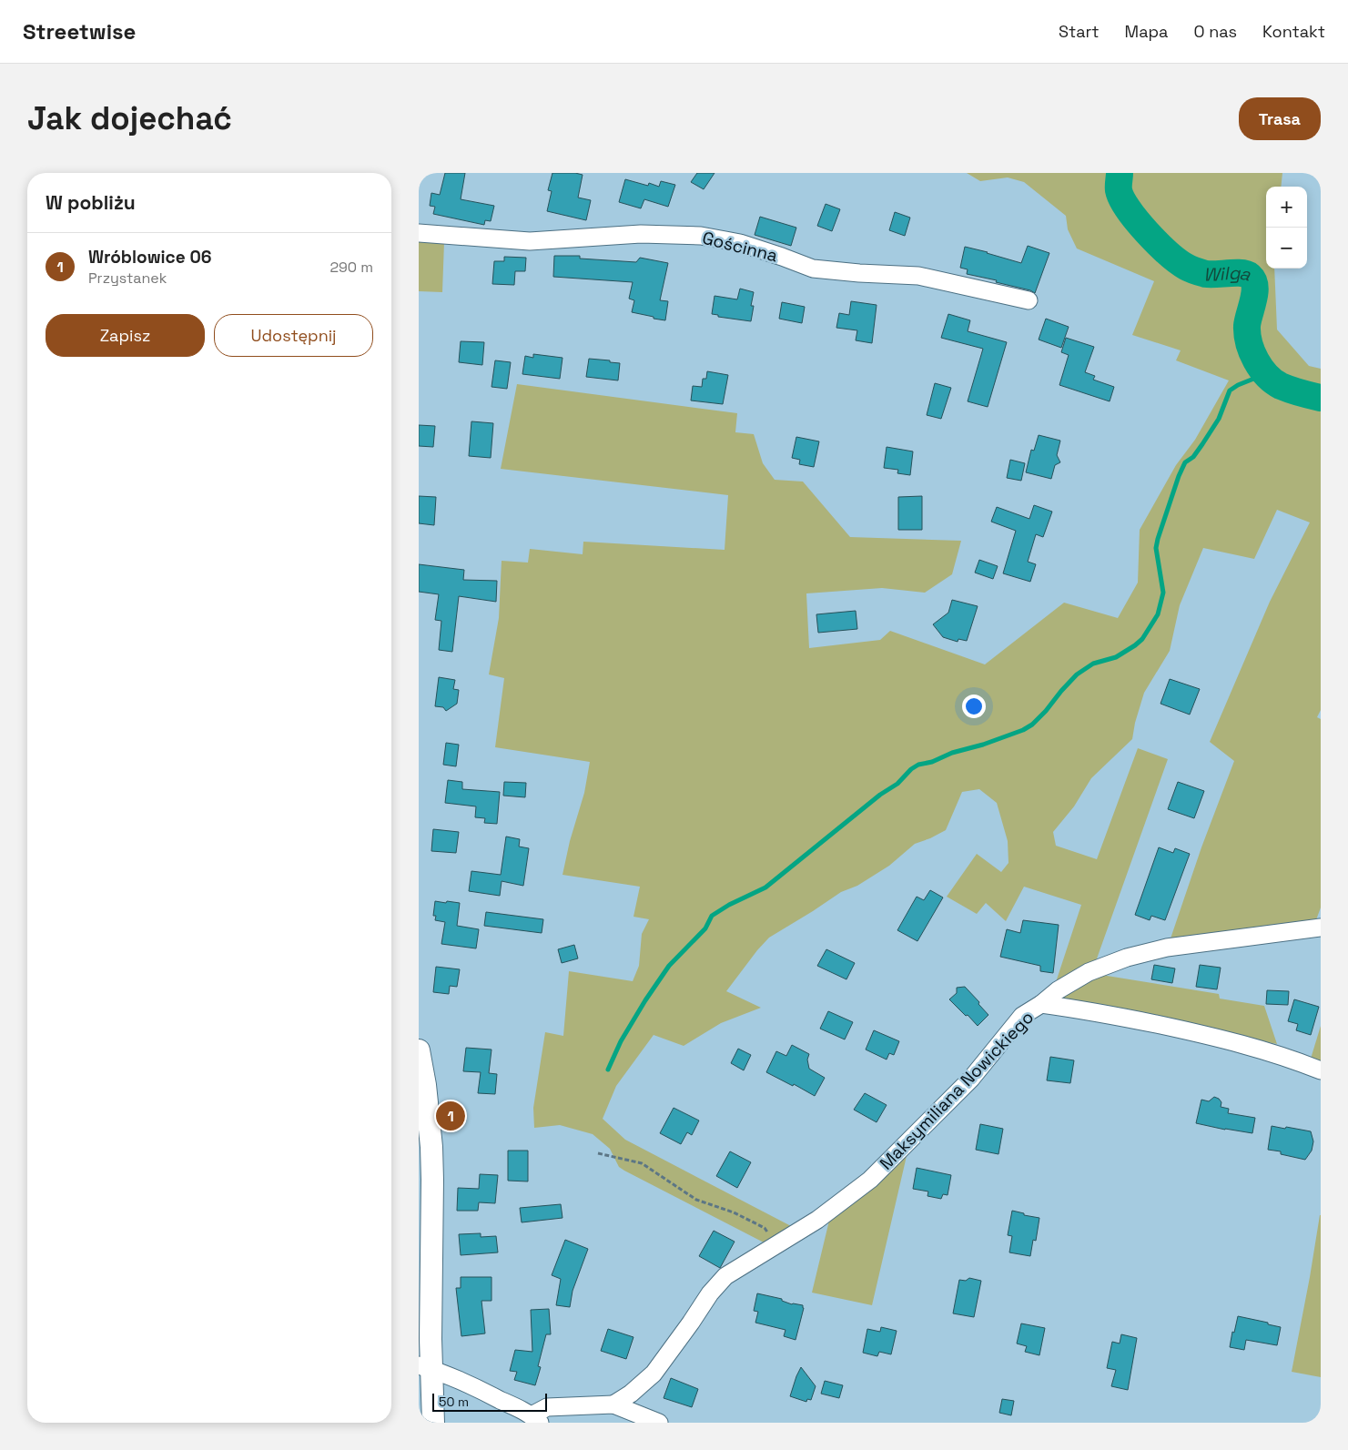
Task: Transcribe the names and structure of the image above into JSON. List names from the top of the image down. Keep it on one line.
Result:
{"streets":{"street":["Gościnna","Maksymiliana Nowickiego"]},"water":["Wilga"],"scale_bar":"50 m","page":{"header":"Streetwise","nav":["Start","Mapa","O nas","Kontakt"],"buttons":["Trasa",["Zapisz","Udostępnij"]],"title":"Jak dojechać","heading":"W pobliżu","map_buttons":["+","−"],"list":[{"mark":"1","name":"Wróblowice 06","note":"Przystanek","value":"290 m"}],"pins":"1","scale":"50 m"}}
